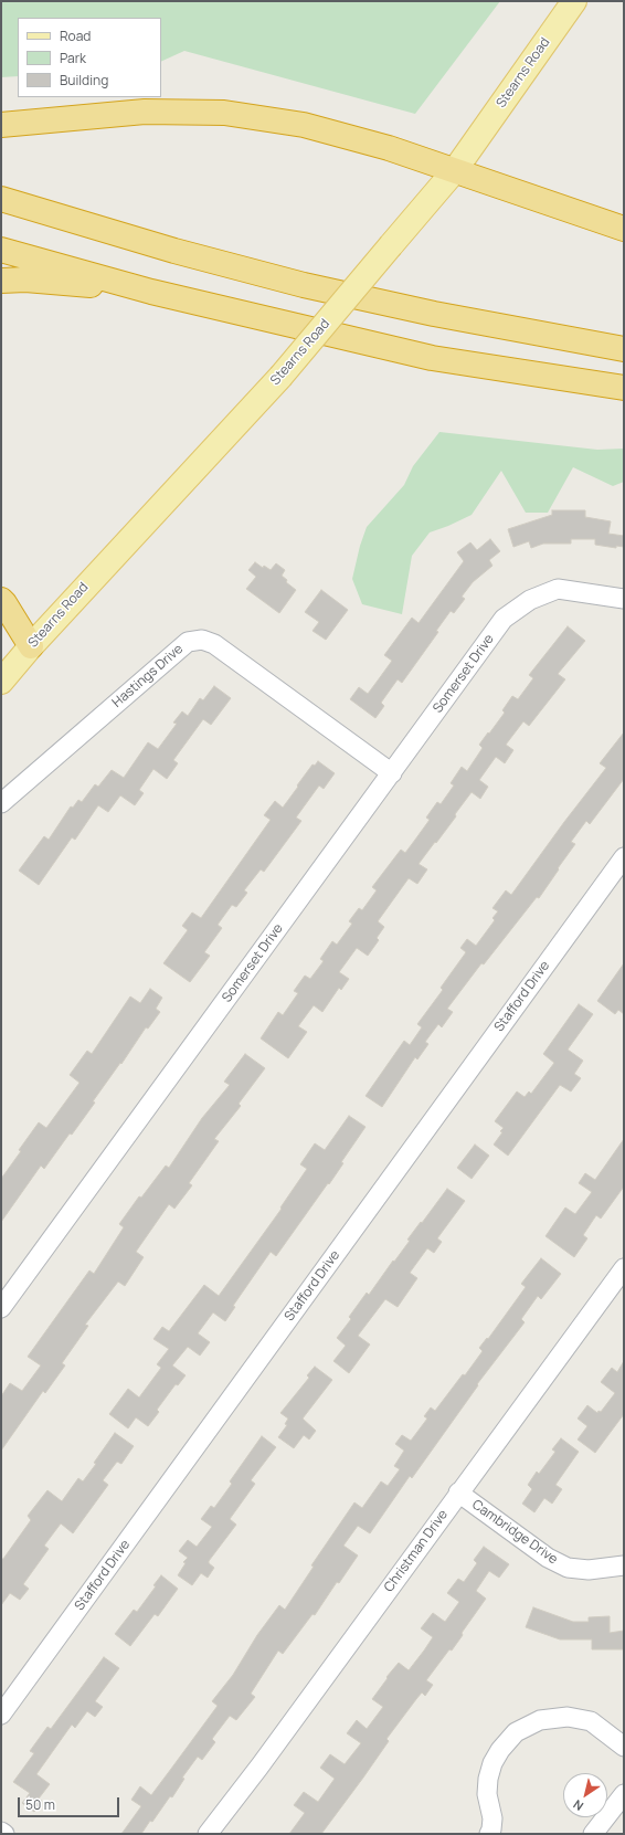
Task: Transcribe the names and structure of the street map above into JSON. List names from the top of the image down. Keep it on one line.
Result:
{"streets":{"main road":["Stearns Road"],"street":["Somerset Drive","Hastings Drive","Stafford Drive","Cambridge Drive","Christman Drive"]},"crossings":[["Somerset Drive","Hastings Drive"],["Cambridge Drive","Christman Drive"]],"legend":["Road","Park","Building"],"scale_bar":"50 m","north":"bottom left"}
